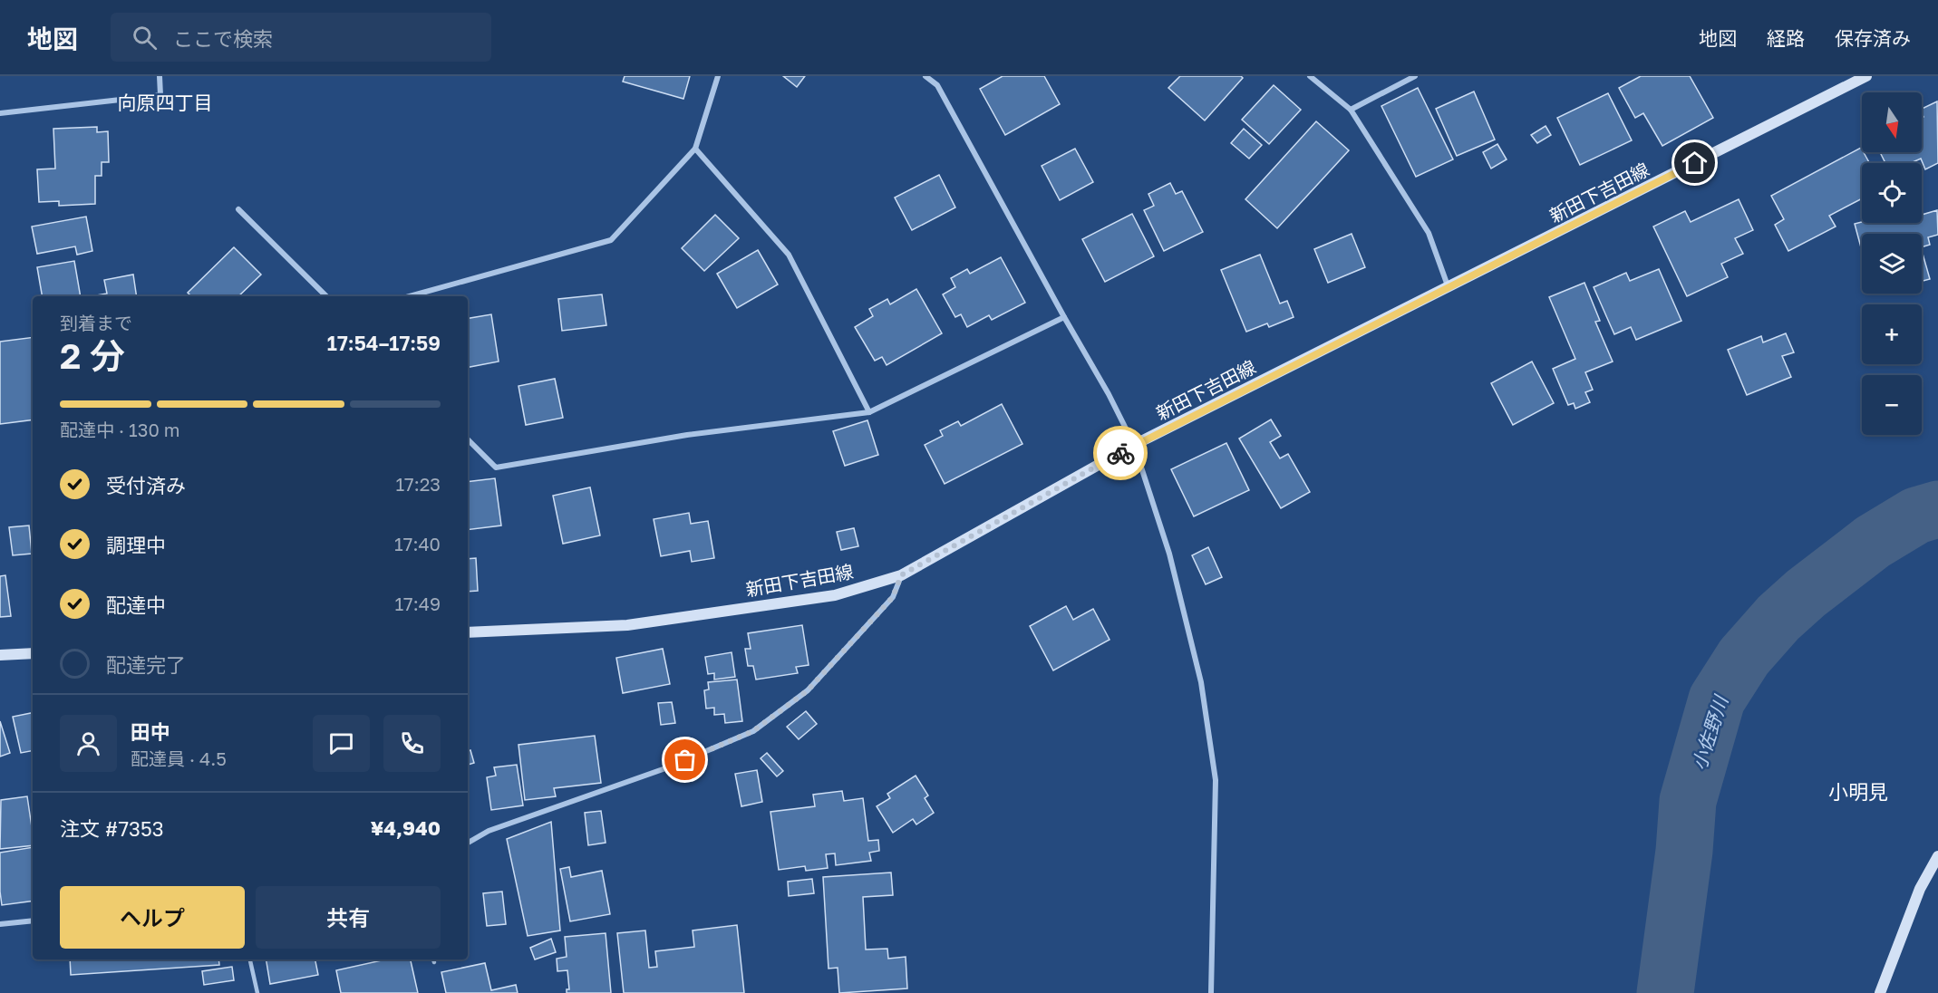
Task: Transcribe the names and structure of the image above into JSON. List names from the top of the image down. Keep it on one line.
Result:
{"streets":{"main road":["新田下吉田線"]},"districts":["向原四丁目","小明見"],"water":["小佐野川"],"north":"bottom","page":{"header":"地図","search":"ここで検索","nav":["地図","経路","保存済み"],"map_buttons":["+","−"],"heading":["2 分","到着まで","17:54–17:59"],"panel":["田中","配達員 · 4.5","注文 #7353","¥4,940"],"bar":"配達中 · 130 m","list":[["受付済み","17:23"],["調理中","17:40"],["配達中","17:49"],"配達完了"],"buttons":["ヘルプ","共有"]}}
